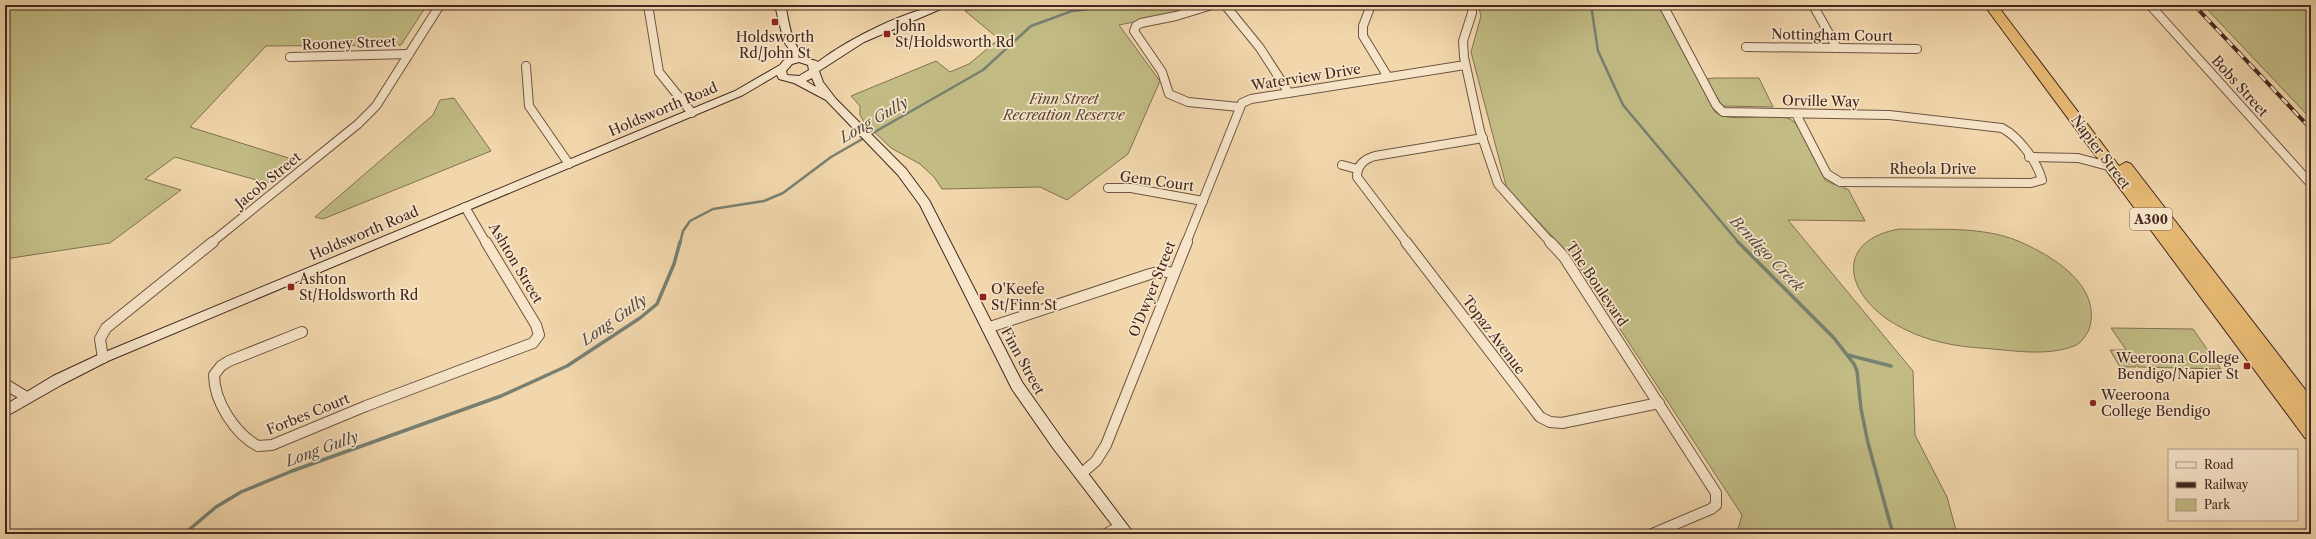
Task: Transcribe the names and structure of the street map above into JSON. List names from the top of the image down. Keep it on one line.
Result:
{"streets":{"highway":["Napier Street","A300"],"main road":["Holdsworth Road","Finn Street"],"street":["Nottingham Court","Rooney Street","Waterview Drive","Bobs Street","Orville Way","Rheola Drive","Jacob Street","Gem Court","Ashton Street","The Boulevard","O'Dwyer Street","Topaz Avenue","Forbes Court"]},"crossings":[["Rooney Street","Jacob Street"],["Waterview Drive","The Boulevard"],["Waterview Drive","O'Dwyer Street"],["Orville Way","Rheola Drive"],["Holdsworth Road","Jacob Street"],["Holdsworth Road","Ashton Street"],["Holdsworth Road","Finn Street"],["Gem Court","O'Dwyer Street"],["Ashton Street","Forbes Court"],["The Boulevard","Topaz Avenue"],["O'Dwyer Street","Finn Street"]],"water":["Long Gully","Bendigo Creek"],"parks":["Finn Street Recreation Reserve"],"places":{"transit":["Holdsworth Rd/John St","John St/Holdsworth Rd","Ashton St/Holdsworth Rd","O'Keefe St/Finn St","Weeroona College Bendigo/Napier St"],"other":["Weeroona College Bendigo"]},"legend":["Road","Railway","Park"]}
